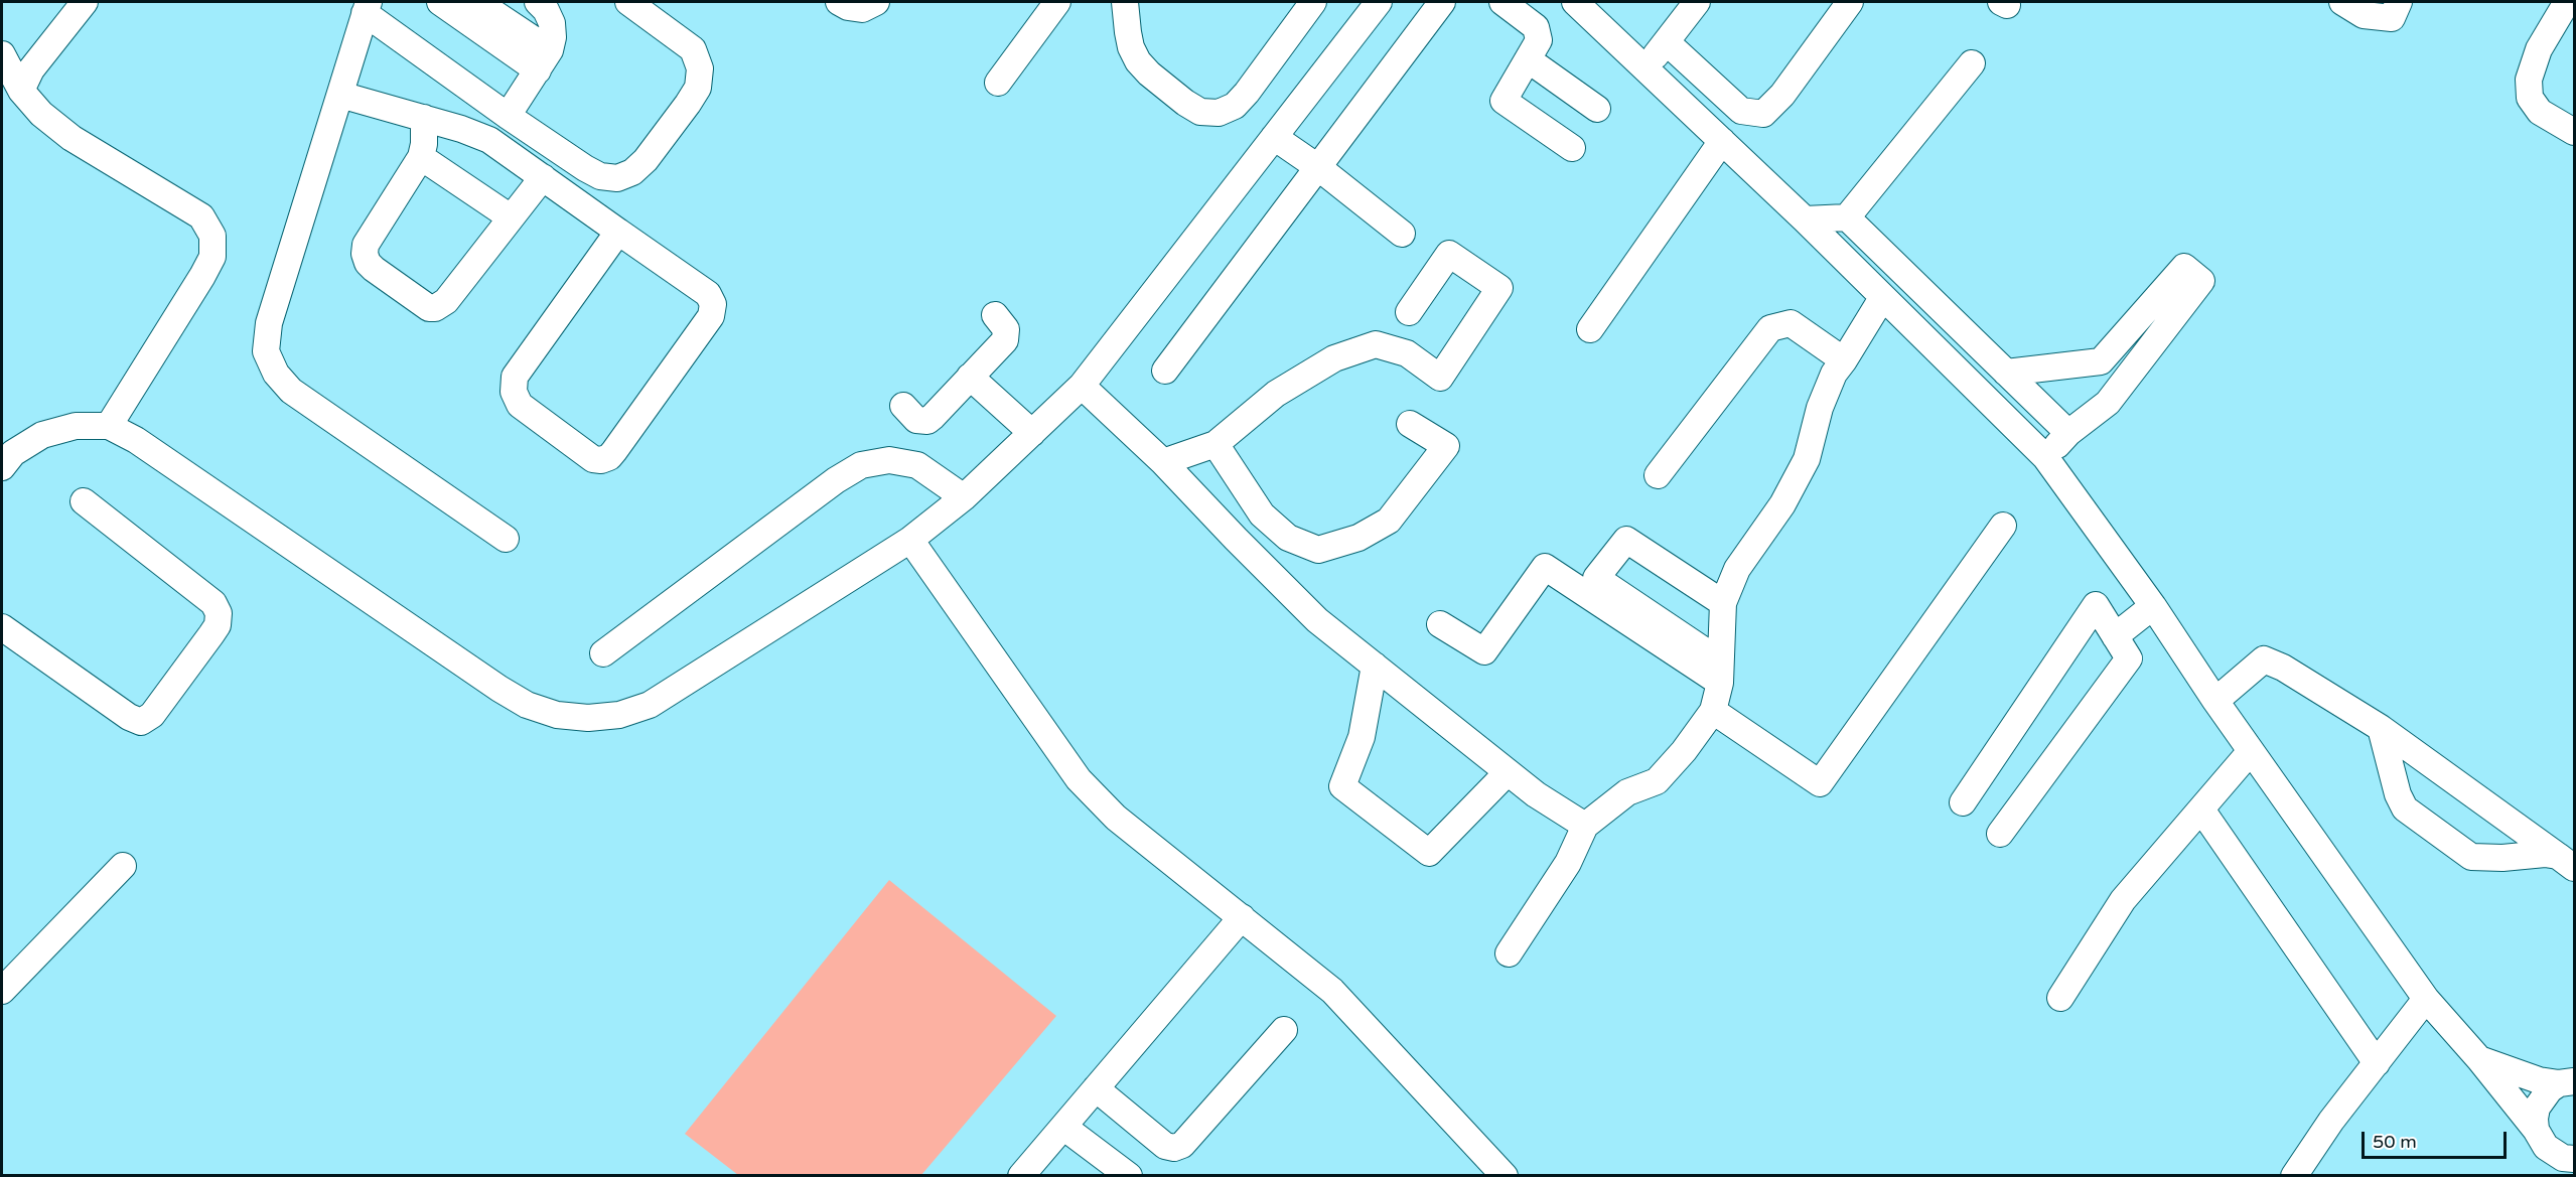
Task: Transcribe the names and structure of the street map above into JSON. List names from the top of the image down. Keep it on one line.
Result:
{"scale_bar":"50 m"}
